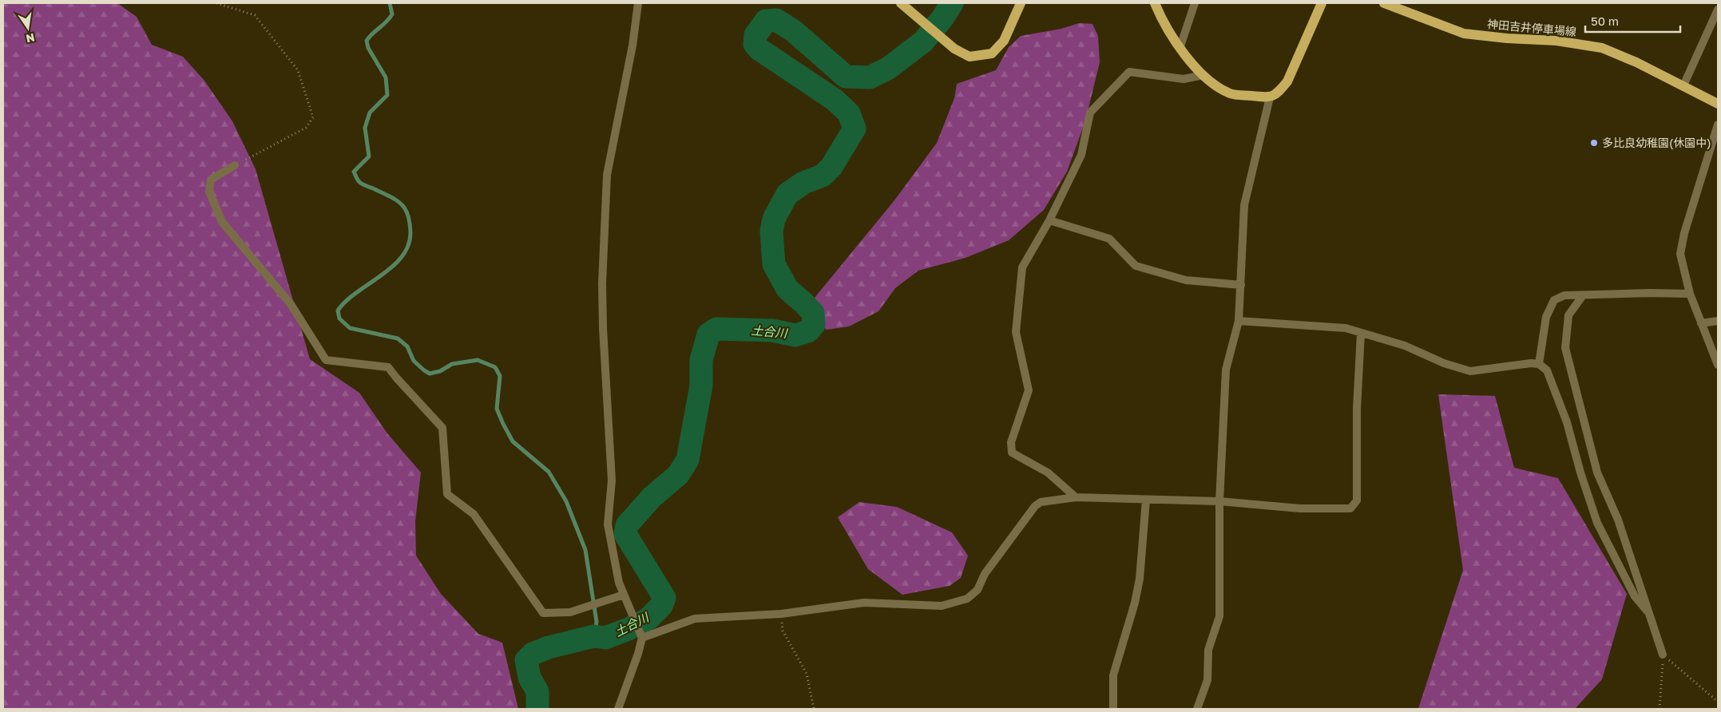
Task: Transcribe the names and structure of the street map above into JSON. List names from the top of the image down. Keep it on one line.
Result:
{"streets":{"main road":["神田吉井停車場線"]},"water":["土合川"],"places":["多比良幼稚園(休園中)"],"scale_bar":"50 m","north":"bottom"}
